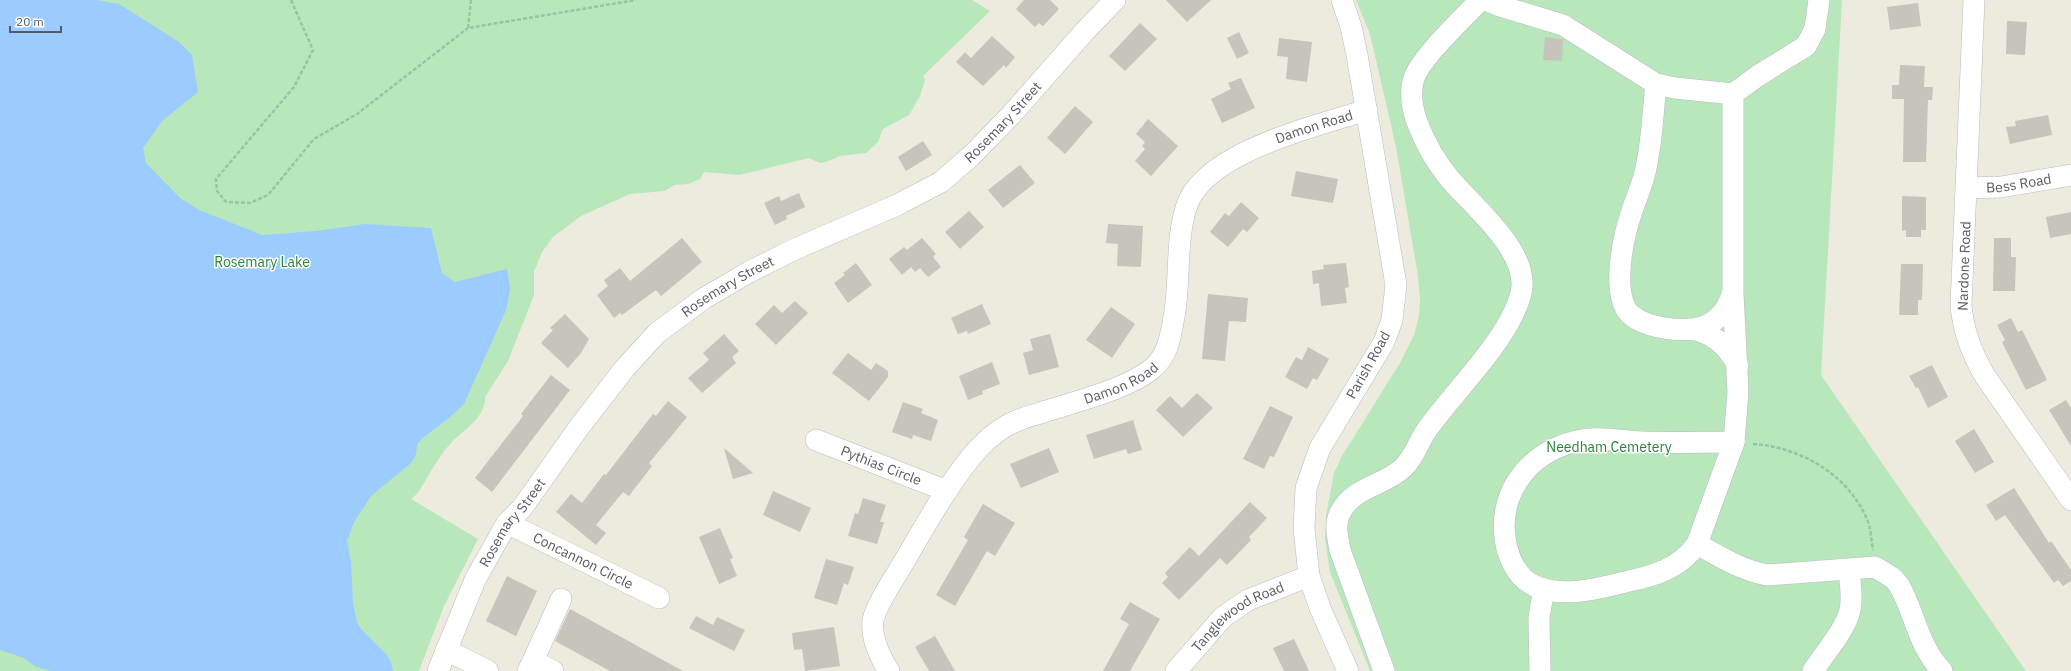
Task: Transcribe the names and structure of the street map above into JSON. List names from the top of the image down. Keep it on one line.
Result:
{"streets":{"street":["Rosemary Street","Damon Road","Bess Road","Nardone Road","Parish Road","Pythias Circle","Concannon Circle","Tanglewood Road"]},"crossings":[["Rosemary Street","Concannon Circle"],["Damon Road","Parish Road"],["Damon Road","Pythias Circle"],["Bess Road","Nardone Road"],["Parish Road","Tanglewood Road"]],"parks":["Rosemary Lake","Needham Cemetery"],"scale_bar":"20 m"}
